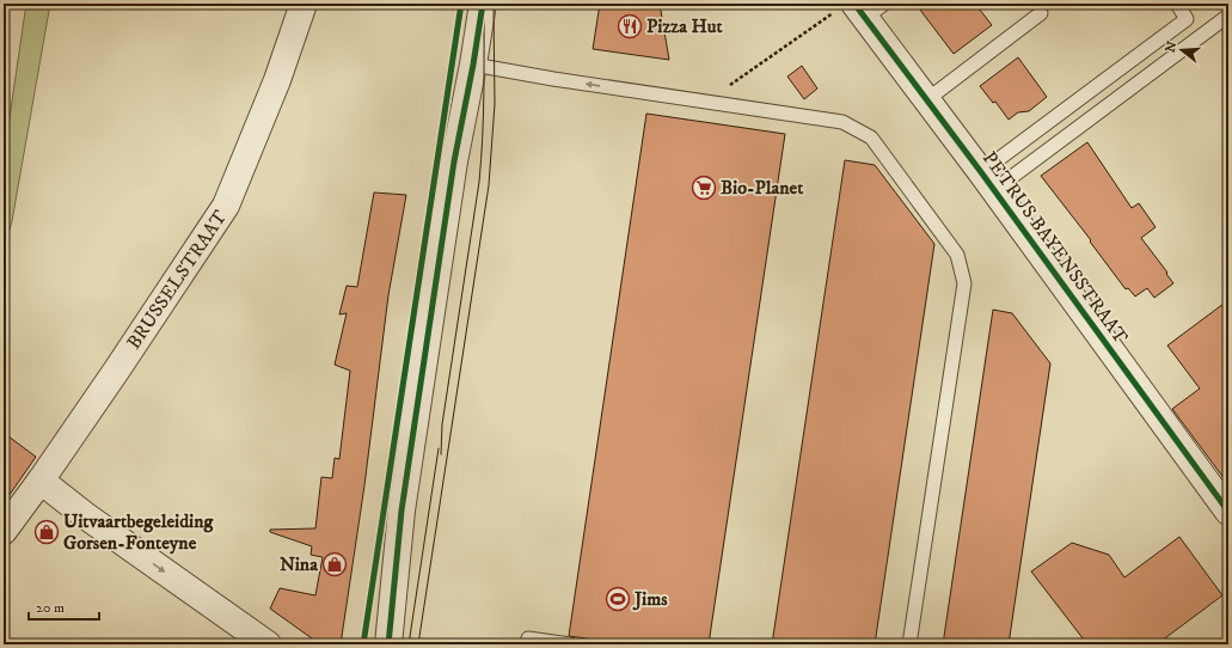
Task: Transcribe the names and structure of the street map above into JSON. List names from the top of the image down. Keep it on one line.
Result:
{"streets":{"street":["PETRUS BAYENSSTRAAT","BRUSSELSTRAAT"]},"places":{"restaurant":["Pizza Hut"],"supermarket":["Bio-Planet"],"shop":["Uitvaartbegeleiding Gorsen-Fonteyne","Nina"],"sports":["Jims"]},"scale_bar":"20 m","north":"left"}
